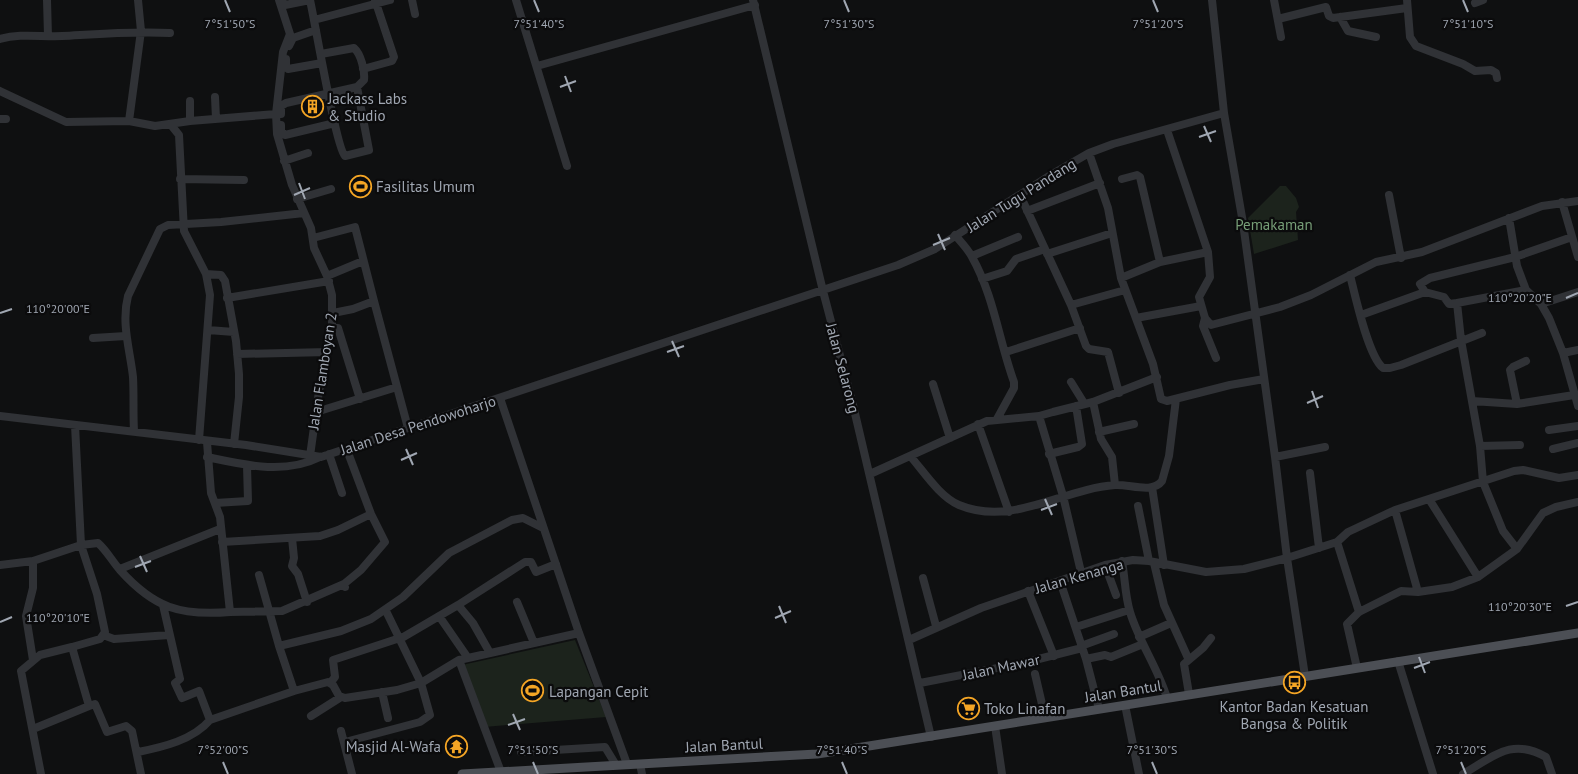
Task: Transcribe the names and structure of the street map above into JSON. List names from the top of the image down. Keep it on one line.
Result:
{"streets":{"main road":["Jalan Bantul"],"street":["Jalan Tugu Pandang","Jalan Selarong","Jalan Flamboyan 2","Jalan Desa Pendowoharjo","Jalan Kenanga","Jalan Mawar"]},"crossings":[["Jalan Tugu Pandang","Jalan Selarong"],["Jalan Tugu Pandang","Jalan Desa Pendowoharjo"],["Jalan Selarong","Jalan Desa Pendowoharjo"],["Jalan Selarong","Jalan Kenanga"],["Jalan Selarong","Jalan Mawar"],["Jalan Selarong","Jalan Bantul"],["Jalan Flamboyan 2","Jalan Desa Pendowoharjo"]],"parks":["Pemakaman"],"places":{"building":["Jackass Labs & Studio"],"sports":["Fasilitas Umum","Lapangan Cepit"],"bus stop":["Kantor Badan Kesatuan Bangsa & Politik"],"supermarket":["Toko Linafan"],"temple":["Masjid Al-Wafa"]},"coordinates":["7°51'50\"S","7°51'40\"S","7°51'30\"S","7°51'20\"S","7°51'10\"S","110°20'20\"E","110°20'00\"E","110°20'30\"E","110°20'10\"E","7°52'00\"S"]}
